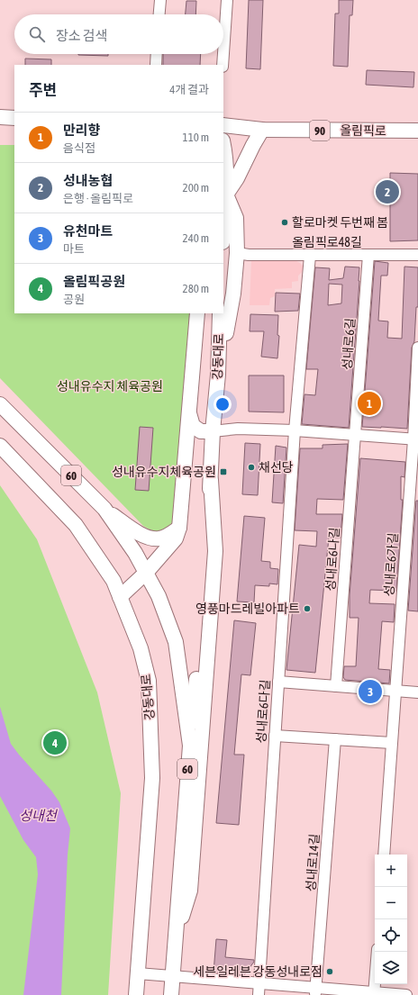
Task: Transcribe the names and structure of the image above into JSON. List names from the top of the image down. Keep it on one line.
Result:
{"streets":{"main road":["90","올림픽로","강동대로","60"],"street":["올림픽로48길","성내로6길","성내로6나길","성내로6가길","성내로6다길","성내로14길"]},"crossings":[["올림픽로48길","성내로6길"],["성내로6길","성내로6나길"]],"water":["성내천"],"parks":["성내유수지 체육공원"],"places":{"other":["할로마켓 두번째 봄","채선당","영풍마드레빌아파트","세븐일레븐 강동성내로점"],"transit":["성내유수지체육공원"]},"page":{"search":"장소 검색","heading":["주변","4개 결과"],"list":[{"mark":"1","name":"만리향","note":"음식점","value":"110 m"},{"mark":"2","name":"성내농협","note":"은행 · 올림픽로","value":"200 m"},{"mark":"3","name":"유천마트","note":"마트","value":"240 m"},{"mark":"4","name":"올림픽공원","note":"공원","value":"280 m"}],"pins":["2","1","3","4"],"map_buttons":["+","−"]}}
